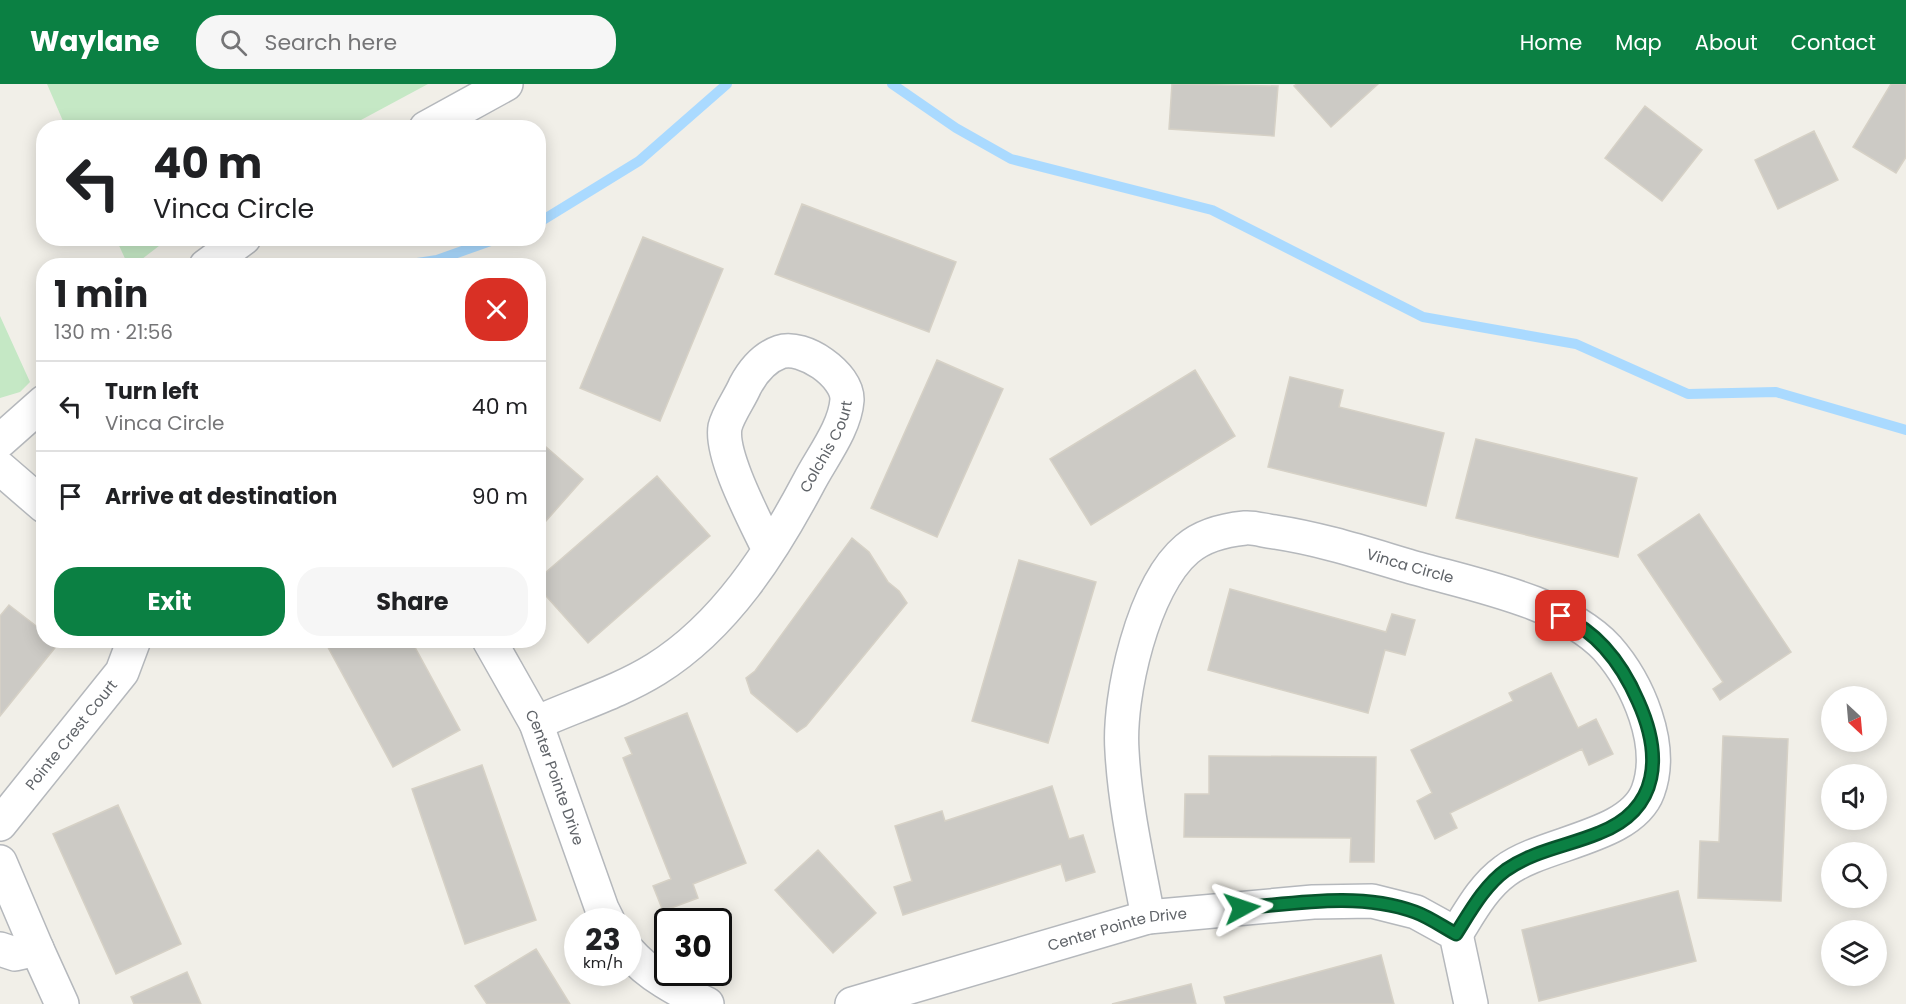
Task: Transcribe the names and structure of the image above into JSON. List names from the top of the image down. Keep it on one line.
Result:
{"streets":{"street":["Colchis Court","Vinca Circle","Pointe Crest Court","Center Pointe Drive"]},"crossings":[["Colchis Court","Center Pointe Drive"],["Vinca Circle","Center Pointe Drive"]],"north":"bottom right","page":{"header":"Waylane","search":"Search here","nav":["Home","Map","About","Contact"],"turn":["40 m","Vinca Circle"],"heading":["1 min","130 m · 21:56"],"list":[{"name":"Turn left","note":"Vinca Circle","value":"40 m"},{"name":"Arrive at destination","value":"90 m"}],"buttons":["Exit","Share"],"speed":"23 km/h","limit":"30"}}
